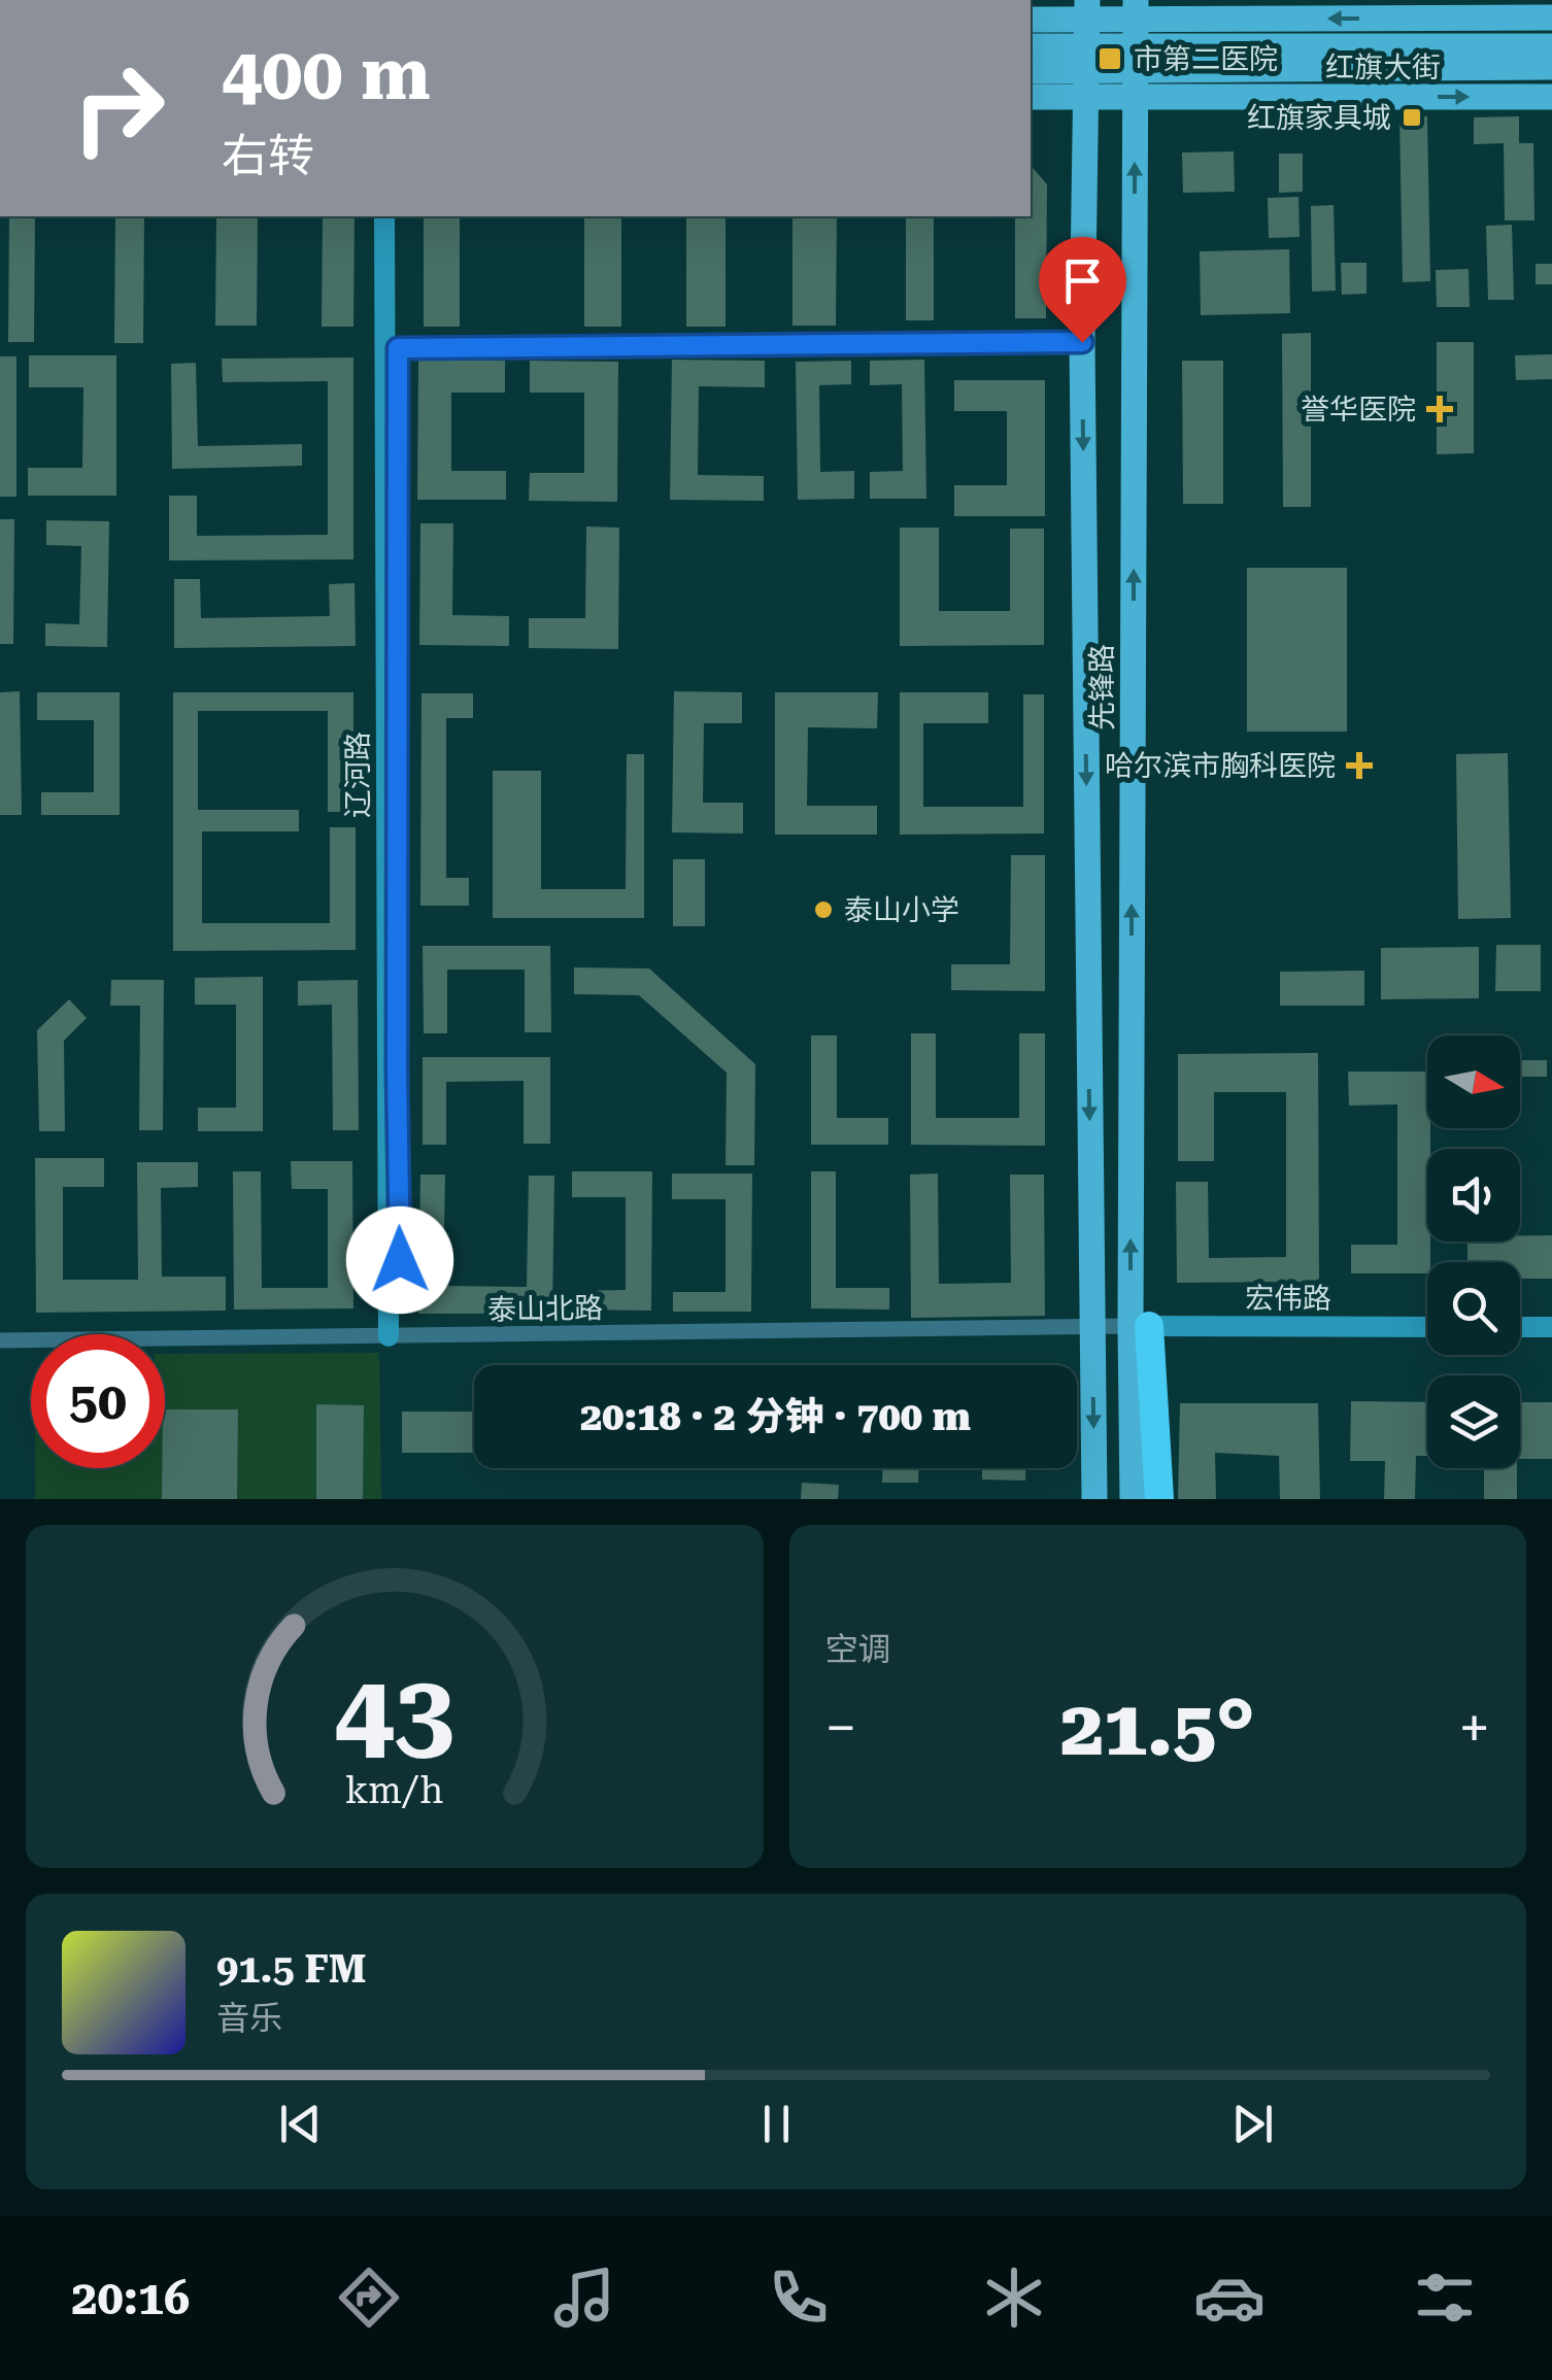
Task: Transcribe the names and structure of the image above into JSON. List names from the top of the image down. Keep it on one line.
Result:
{"streets":{"main road":["红旗大街","先锋路","辽河路","宏伟路"],"street":["泰山北路"]},"crossings":[["红旗大街","先锋路"],["先锋路","宏伟路"],["先锋路","泰山北路"],["辽河路","泰山北路"],["宏伟路","泰山北路"]],"places":{"transit":["市第二医院","红旗家具城"],"health":["誉华医院","哈尔滨市胸科医院"],"other":["泰山小学"]},"north":"right","page":{"turn":["400 m","右转"],"limit":"50","trip":"20:18 · 2 分钟 · 700 m","tile":"空调","heat":["−","21.5°","+"],"song":["91.5 FM","音乐"],"tabs":"20:16","gauge":["43","km/h"]}}
